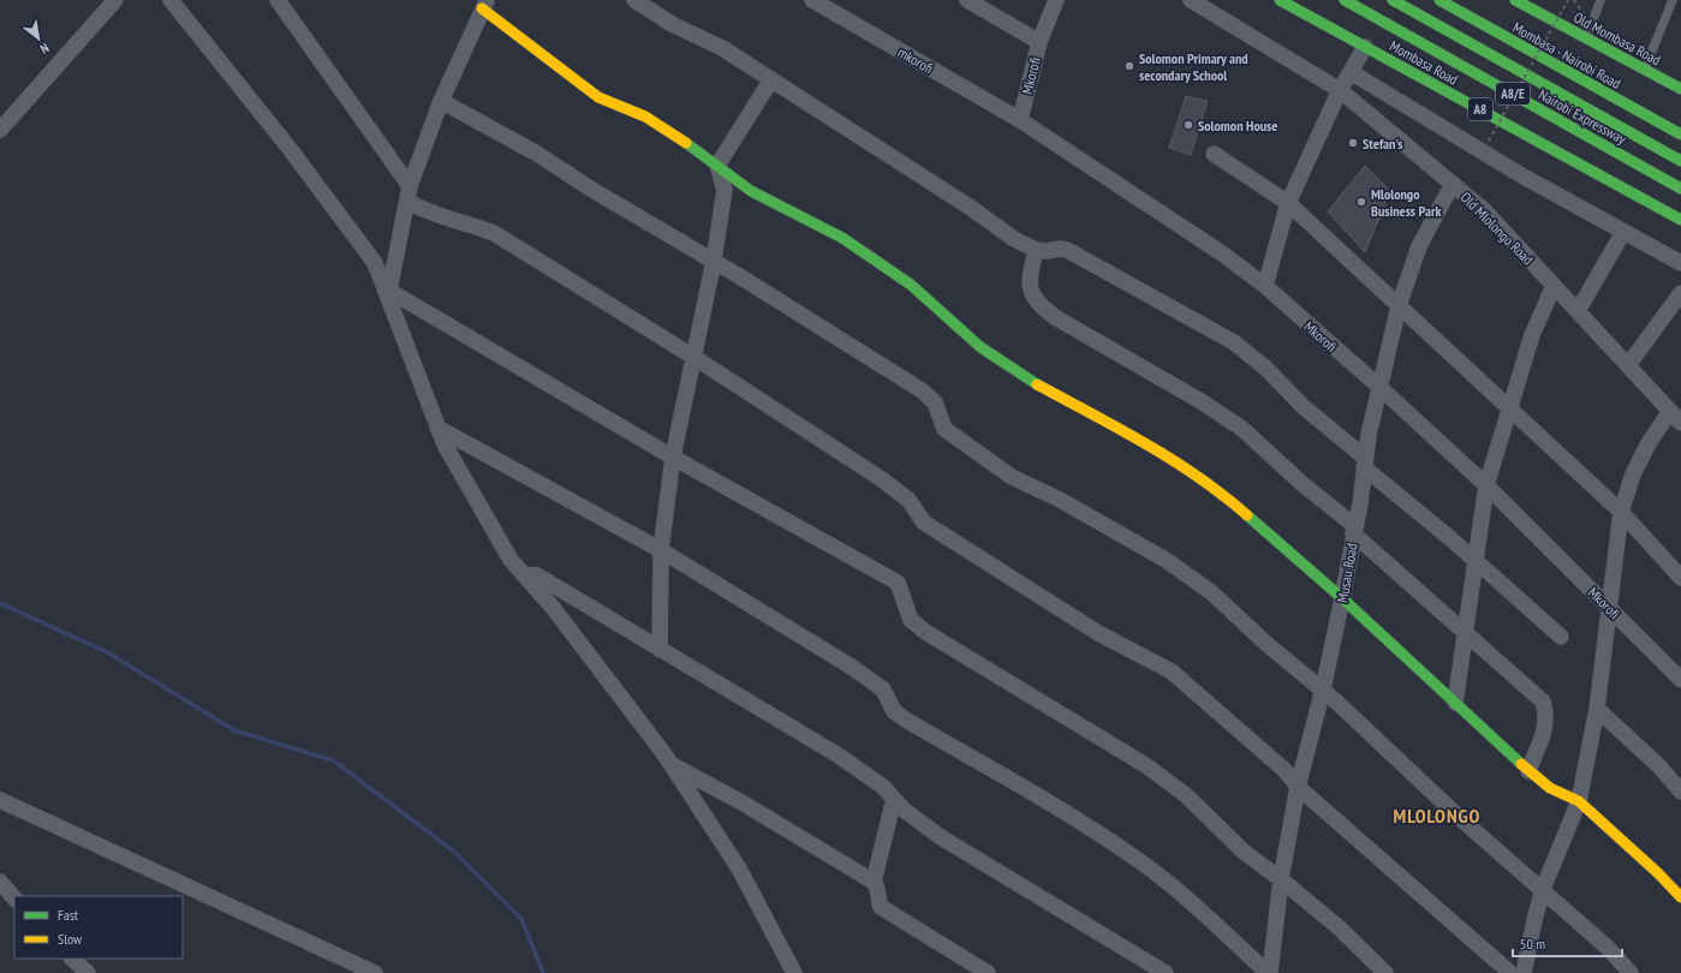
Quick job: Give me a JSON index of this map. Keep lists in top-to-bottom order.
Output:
{
  "streets": {
    "main road": [
      "Old Mombasa Road",
      "Mombasa - Nairobi Road",
      "Mombasa Road",
      "A8/E",
      "A8",
      "Nairobi Expressway"
    ],
    "street": [
      "mkorofi",
      "Mkorofi",
      "Old Mlolongo Road",
      "Musau Road"
    ]
  },
  "crossings": [
    ["mkorofi", "Mkorofi"],
    ["Mkorofi", "Musau Road"],
    ["Old Mlolongo Road", "Musau Road"]
  ],
  "districts": ["MLOLONGO"],
  "places": [
    "Solomon Primary and secondary School",
    "Solomon House",
    "Stefan's",
    "Mlolongo Business Park"
  ],
  "legend": ["Fast", "Slow"],
  "scale_bar": "50 m",
  "north": "bottom right"
}
